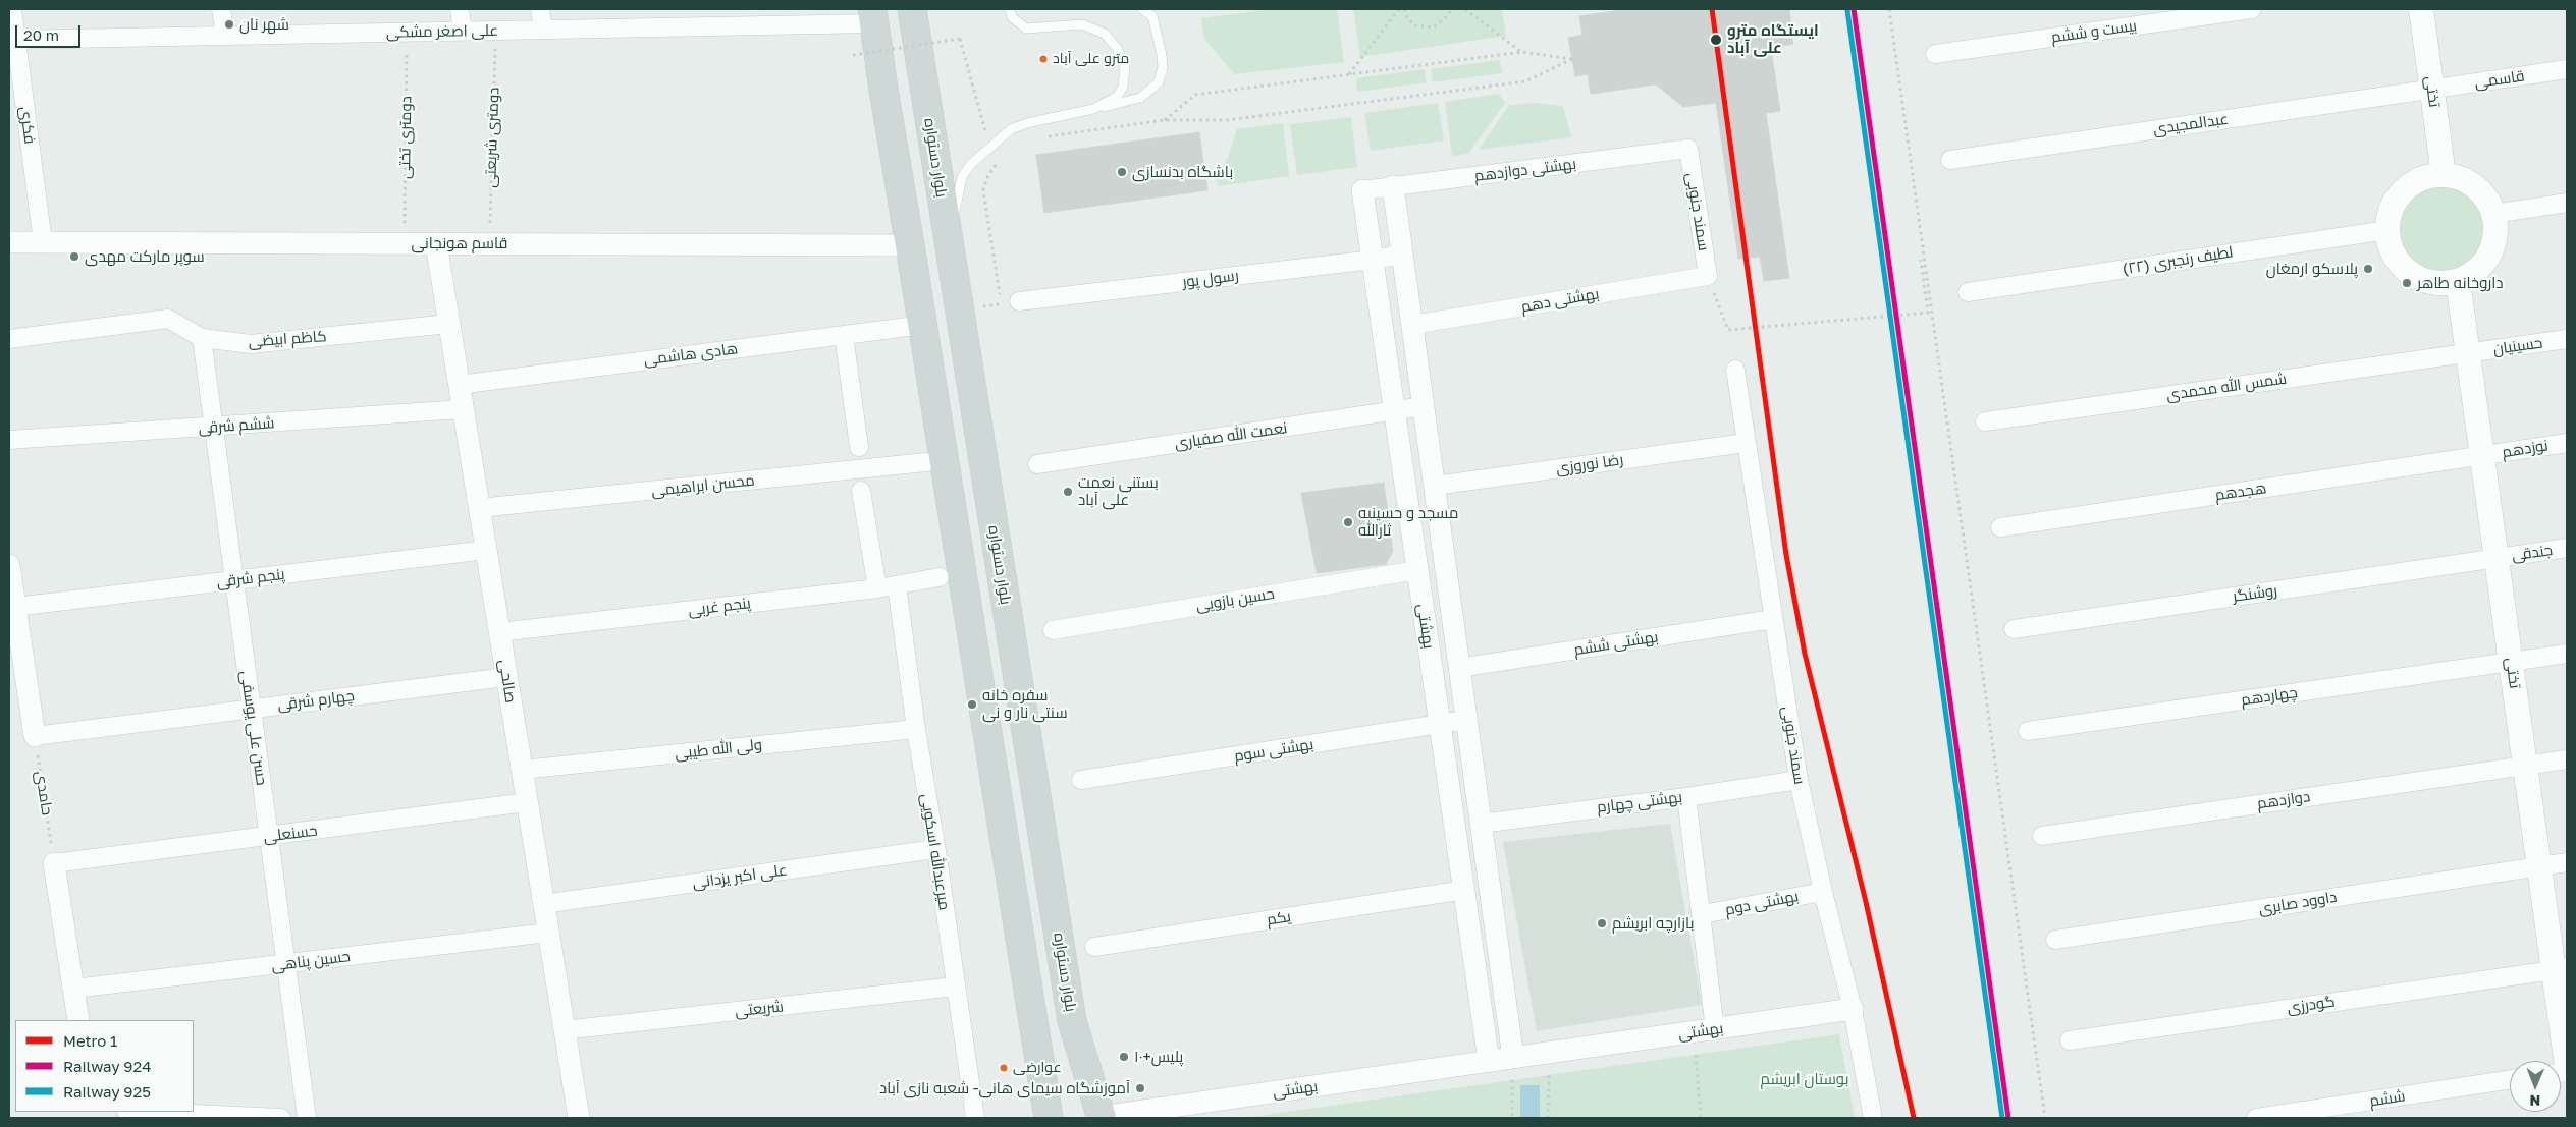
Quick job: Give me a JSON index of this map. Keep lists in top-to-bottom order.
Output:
{
  "streets": {
    "main road": ["تختی", "بلوار دستواره"],
    "street": [
      "علی اصغر مشکی",
      "بیست و ششم",
      "قاسمی",
      "عبدالمجیدی",
      "فکری",
      "بهشتی دوازدهم",
      "سمند جنوبی",
      "قاسم هونجانی",
      "لطیف رنجبری (۲۲)",
      "رسول پور",
      "بهشتی دهم",
      "کاظم ابیضی",
      "حسینیان",
      "هادی هاشمی",
      "شمس الله محمدی",
      "ششم شرقی",
      "نعمت الله صفیاری",
      "نوزدهم",
      "رضا نوروزی",
      "محسن ابراهیمی",
      "هجدهم",
      "جندقی",
      "پنجم شرقی",
      "روشنگر",
      "حسین بازویی",
      "پنجم غربی",
      "بهشتی",
      "بهشتی ششم",
      "صالحی",
      "چهاردهم",
      "چهارم شرقی",
      "حسن علی یوسفی",
      "ولی الله طیبی",
      "بهشتی سوم",
      "دوازدهم",
      "بهشتی چهارم",
      "حسنعلی",
      "میرعبدالله اسکویی",
      "علی اکبر یزدانی",
      "بهشتی دوم",
      "داوود صابری",
      "یکم",
      "حسین پناهی",
      "گودرزی",
      "شریعتی",
      "ششم"
    ],
    "path": ["دومتری تختی", "دومتری شریعتی", "حامدی"]
  },
  "crossings": [
    ["علی اصغر مشکی", "فکری"],
    ["علی اصغر مشکی", "دومتری تختی"],
    ["علی اصغر مشکی", "دومتری شریعتی"],
    ["قاسمی", "تختی"],
    ["قاسمی", "عبدالمجیدی"],
    ["تختی", "عبدالمجیدی"],
    ["تختی", "لطیف رنجبری (۲۲)"],
    ["تختی", "حسینیان"],
    ["تختی", "شمس الله محمدی"],
    ["تختی", "نوزدهم"],
    ["تختی", "هجدهم"],
    ["تختی", "جندقی"],
    ["تختی", "روشنگر"],
    ["تختی", "چهاردهم"],
    ["تختی", "دوازدهم"],
    ["تختی", "داوود صابری"],
    ["تختی", "گودرزی"],
    ["فکری", "قاسم هونجانی"],
    ["دومتری تختی", "قاسم هونجانی"],
    ["دومتری شریعتی", "قاسم هونجانی"],
    ["بلوار دستواره", "بهشتی"],
    ["بهشتی دوازدهم", "سمند جنوبی"],
    ["بهشتی دوازدهم", "بهشتی"],
    ["سمند جنوبی", "بهشتی دهم"],
    ["سمند جنوبی", "رضا نوروزی"],
    ["سمند جنوبی", "بهشتی"],
    ["سمند جنوبی", "بهشتی ششم"],
    ["سمند جنوبی", "بهشتی چهارم"],
    ["سمند جنوبی", "بهشتی دوم"],
    ["قاسم هونجانی", "صالحی"],
    ["رسول پور", "بهشتی"],
    ["کاظم ابیضی", "صالحی"],
    ["کاظم ابیضی", "حسن علی یوسفی"],
    ["حسینیان", "شمس الله محمدی"],
    ["هادی هاشمی", "صالحی"],
    ["ششم شرقی", "صالحی"],
    ["ششم شرقی", "حسن علی یوسفی"],
    ["نعمت الله صفیاری", "بهشتی"],
    ["نوزدهم", "هجدهم"],
    ["محسن ابراهیمی", "صالحی"],
    ["جندقی", "روشنگر"],
    ["پنجم شرقی", "صالحی"],
    ["پنجم شرقی", "حسن علی یوسفی"],
    ["حسین بازویی", "بهشتی"],
    ["پنجم غربی", "صالحی"],
    ["پنجم غربی", "میرعبدالله اسکویی"],
    ["بهشتی", "بهشتی سوم"],
    ["بهشتی", "یکم"],
    ["صالحی", "چهارم شرقی"],
    ["صالحی", "ولی الله طیبی"],
    ["صالحی", "حسنعلی"],
    ["صالحی", "علی اکبر یزدانی"],
    ["صالحی", "حسین پناهی"],
    ["صالحی", "شریعتی"],
    ["چهارم شرقی", "حسن علی یوسفی"],
    ["چهارم شرقی", "حامدی"],
    ["حسن علی یوسفی", "حسنعلی"],
    ["حسن علی یوسفی", "حسین پناهی"],
    ["ولی الله طیبی", "میرعبدالله اسکویی"],
    ["حامدی", "حسنعلی"],
    ["میرعبدالله اسکویی", "علی اکبر یزدانی"],
    ["میرعبدالله اسکویی", "شریعتی"]
  ],
  "parks": ["بوستان ابریشم"],
  "places": [
    "شهر نان",
    "ایستگاه مترو علی آباد",
    "مترو علی آباد",
    "باشگاه بدنسازی",
    "سوپر مارکت مهدی",
    "پلاسکو ارمغان",
    "داروخانه طاهر",
    "بستنی نعمت علی آباد",
    "مسجد و حسینیه ثارالله",
    "سفره خانه سنتی نار و نی",
    "بازارچه ابریشم",
    "پلیس+۱۰",
    "عوارضی",
    "آموزشگاه سیمای هانی- شعبه نازی آباد"
  ],
  "lines": ["metro line 1", "rail line 924", "rail line 925"],
  "legend": ["Metro 1", "Railway 924", "Railway 925"],
  "scale_bar": "20 m",
  "north": "bottom"
}
